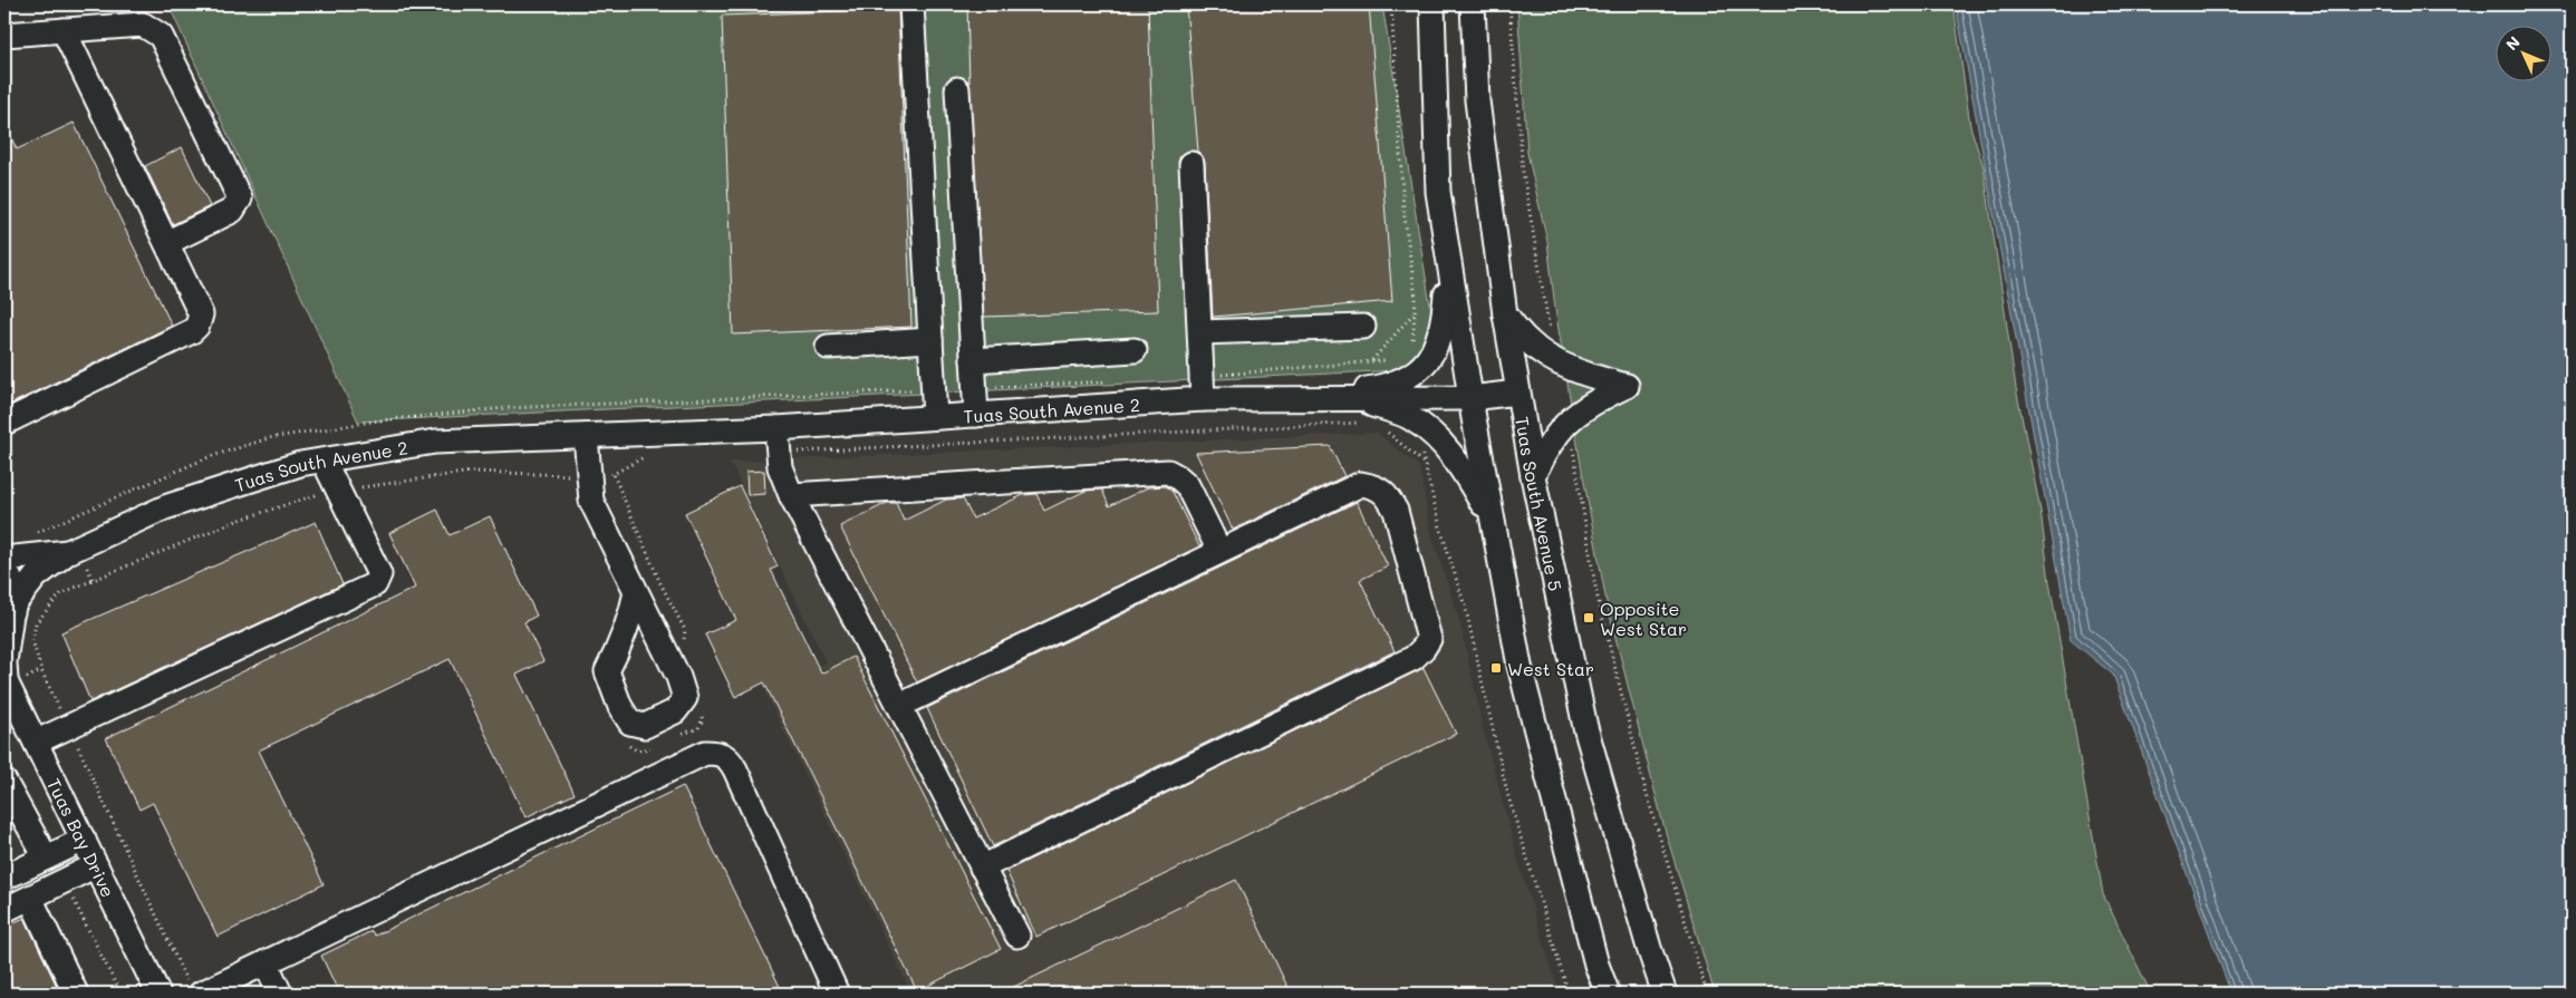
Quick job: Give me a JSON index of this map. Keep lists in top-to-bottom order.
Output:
{
  "streets": {
    "street": ["Tuas South Avenue 2", "Tuas South Avenue 5", "Tuas Bay Drive"]
  },
  "crossings": [
    ["Tuas South Avenue 2", "Tuas South Avenue 5"],
    ["Tuas South Avenue 2", "Tuas Bay Drive"]
  ],
  "places": {
    "transit": ["Opposite West Star", "West Star"]
  },
  "north": "top left"
}
